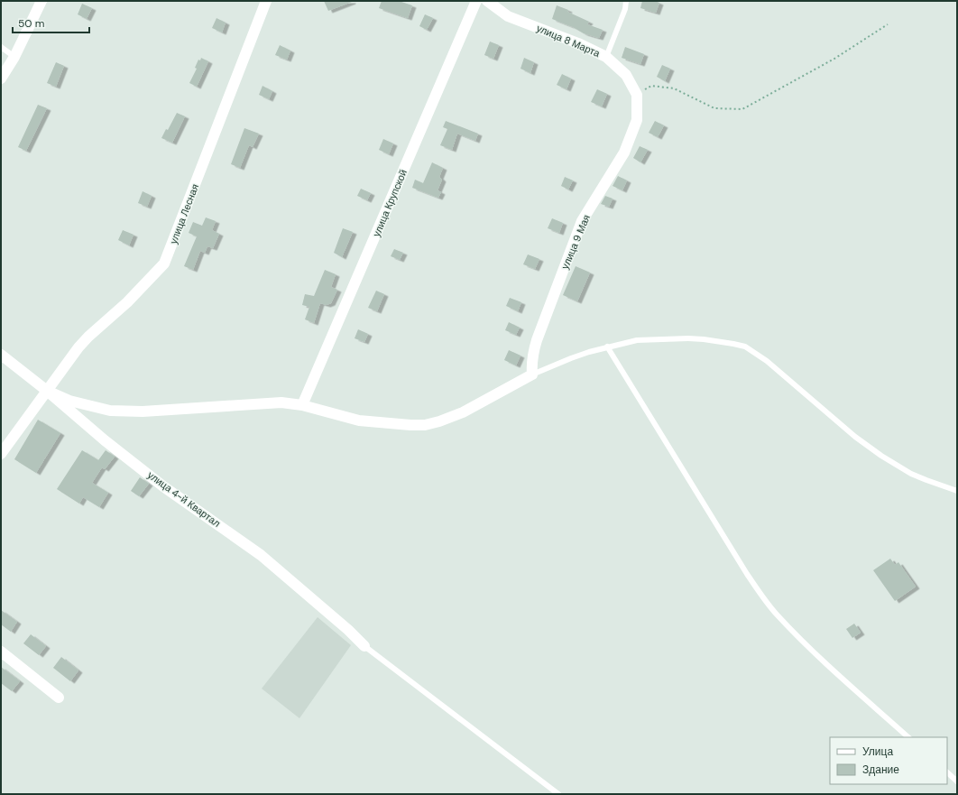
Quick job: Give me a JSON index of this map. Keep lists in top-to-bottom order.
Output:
{
  "streets": {
    "street": [
      "улица 8 Марта",
      "улица Крупской",
      "улица Лесная",
      "улица 9 Мая",
      "улица 4-й Квартал"
    ]
  },
  "crossings": [
    ["улица 8 Марта", "улица 9 Мая"],
    ["улица Лесная", "улица 4-й Квартал"]
  ],
  "legend": ["Улица", "Здание"],
  "scale_bar": "50 m"
}
